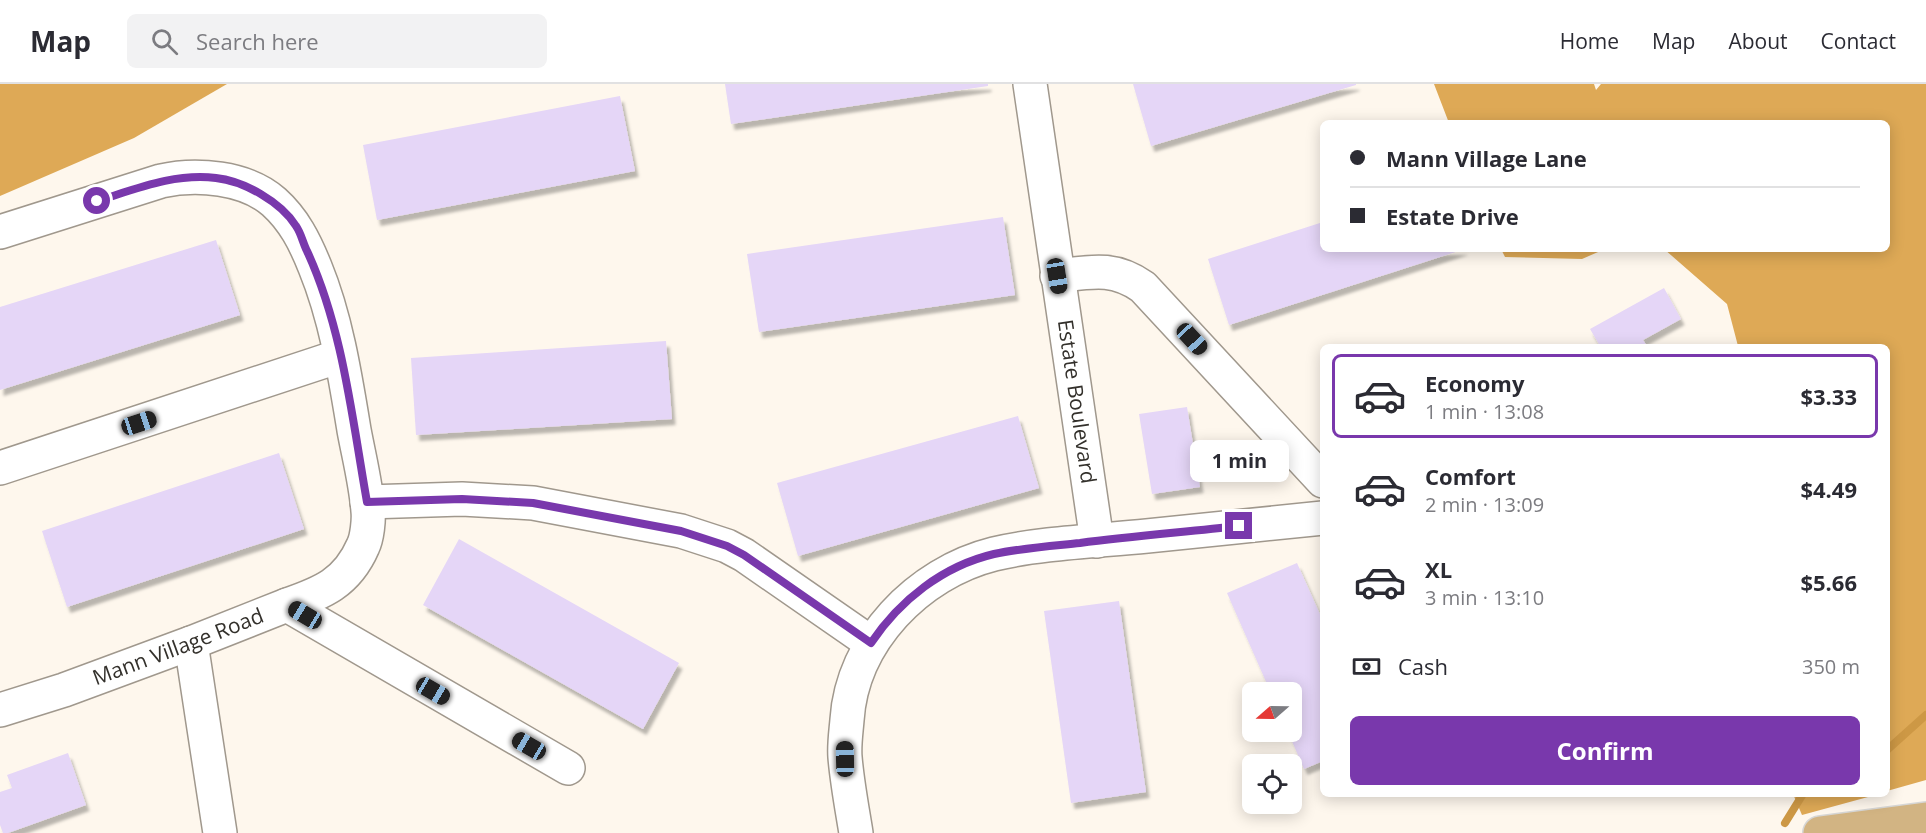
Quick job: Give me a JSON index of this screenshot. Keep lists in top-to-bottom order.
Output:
{
  "streets": {
    "street": ["Estate Boulevard", "Mann Village Road"]
  },
  "north": "left",
  "page": {
    "header": "Map",
    "search": "Search here",
    "nav": [
      "Home",
      "Map",
      "About",
      "Contact"
    ],
    "banner": ["Mann Village Lane", "Estate Drive"],
    "list": [
      {
        "name": "Economy",
        "note": "1 min · 13:08",
        "value": "$3.33"
      },
      {
        "name": "Comfort",
        "note": "2 min · 13:09",
        "value": "$4.49"
      },
      {
        "name": "XL",
        "note": "3 min · 13:10",
        "value": "$5.66"
      }
    ],
    "bubble": "1 min",
    "pay": ["Cash", "350 m"],
    "buttons": "Confirm"
  }
}
